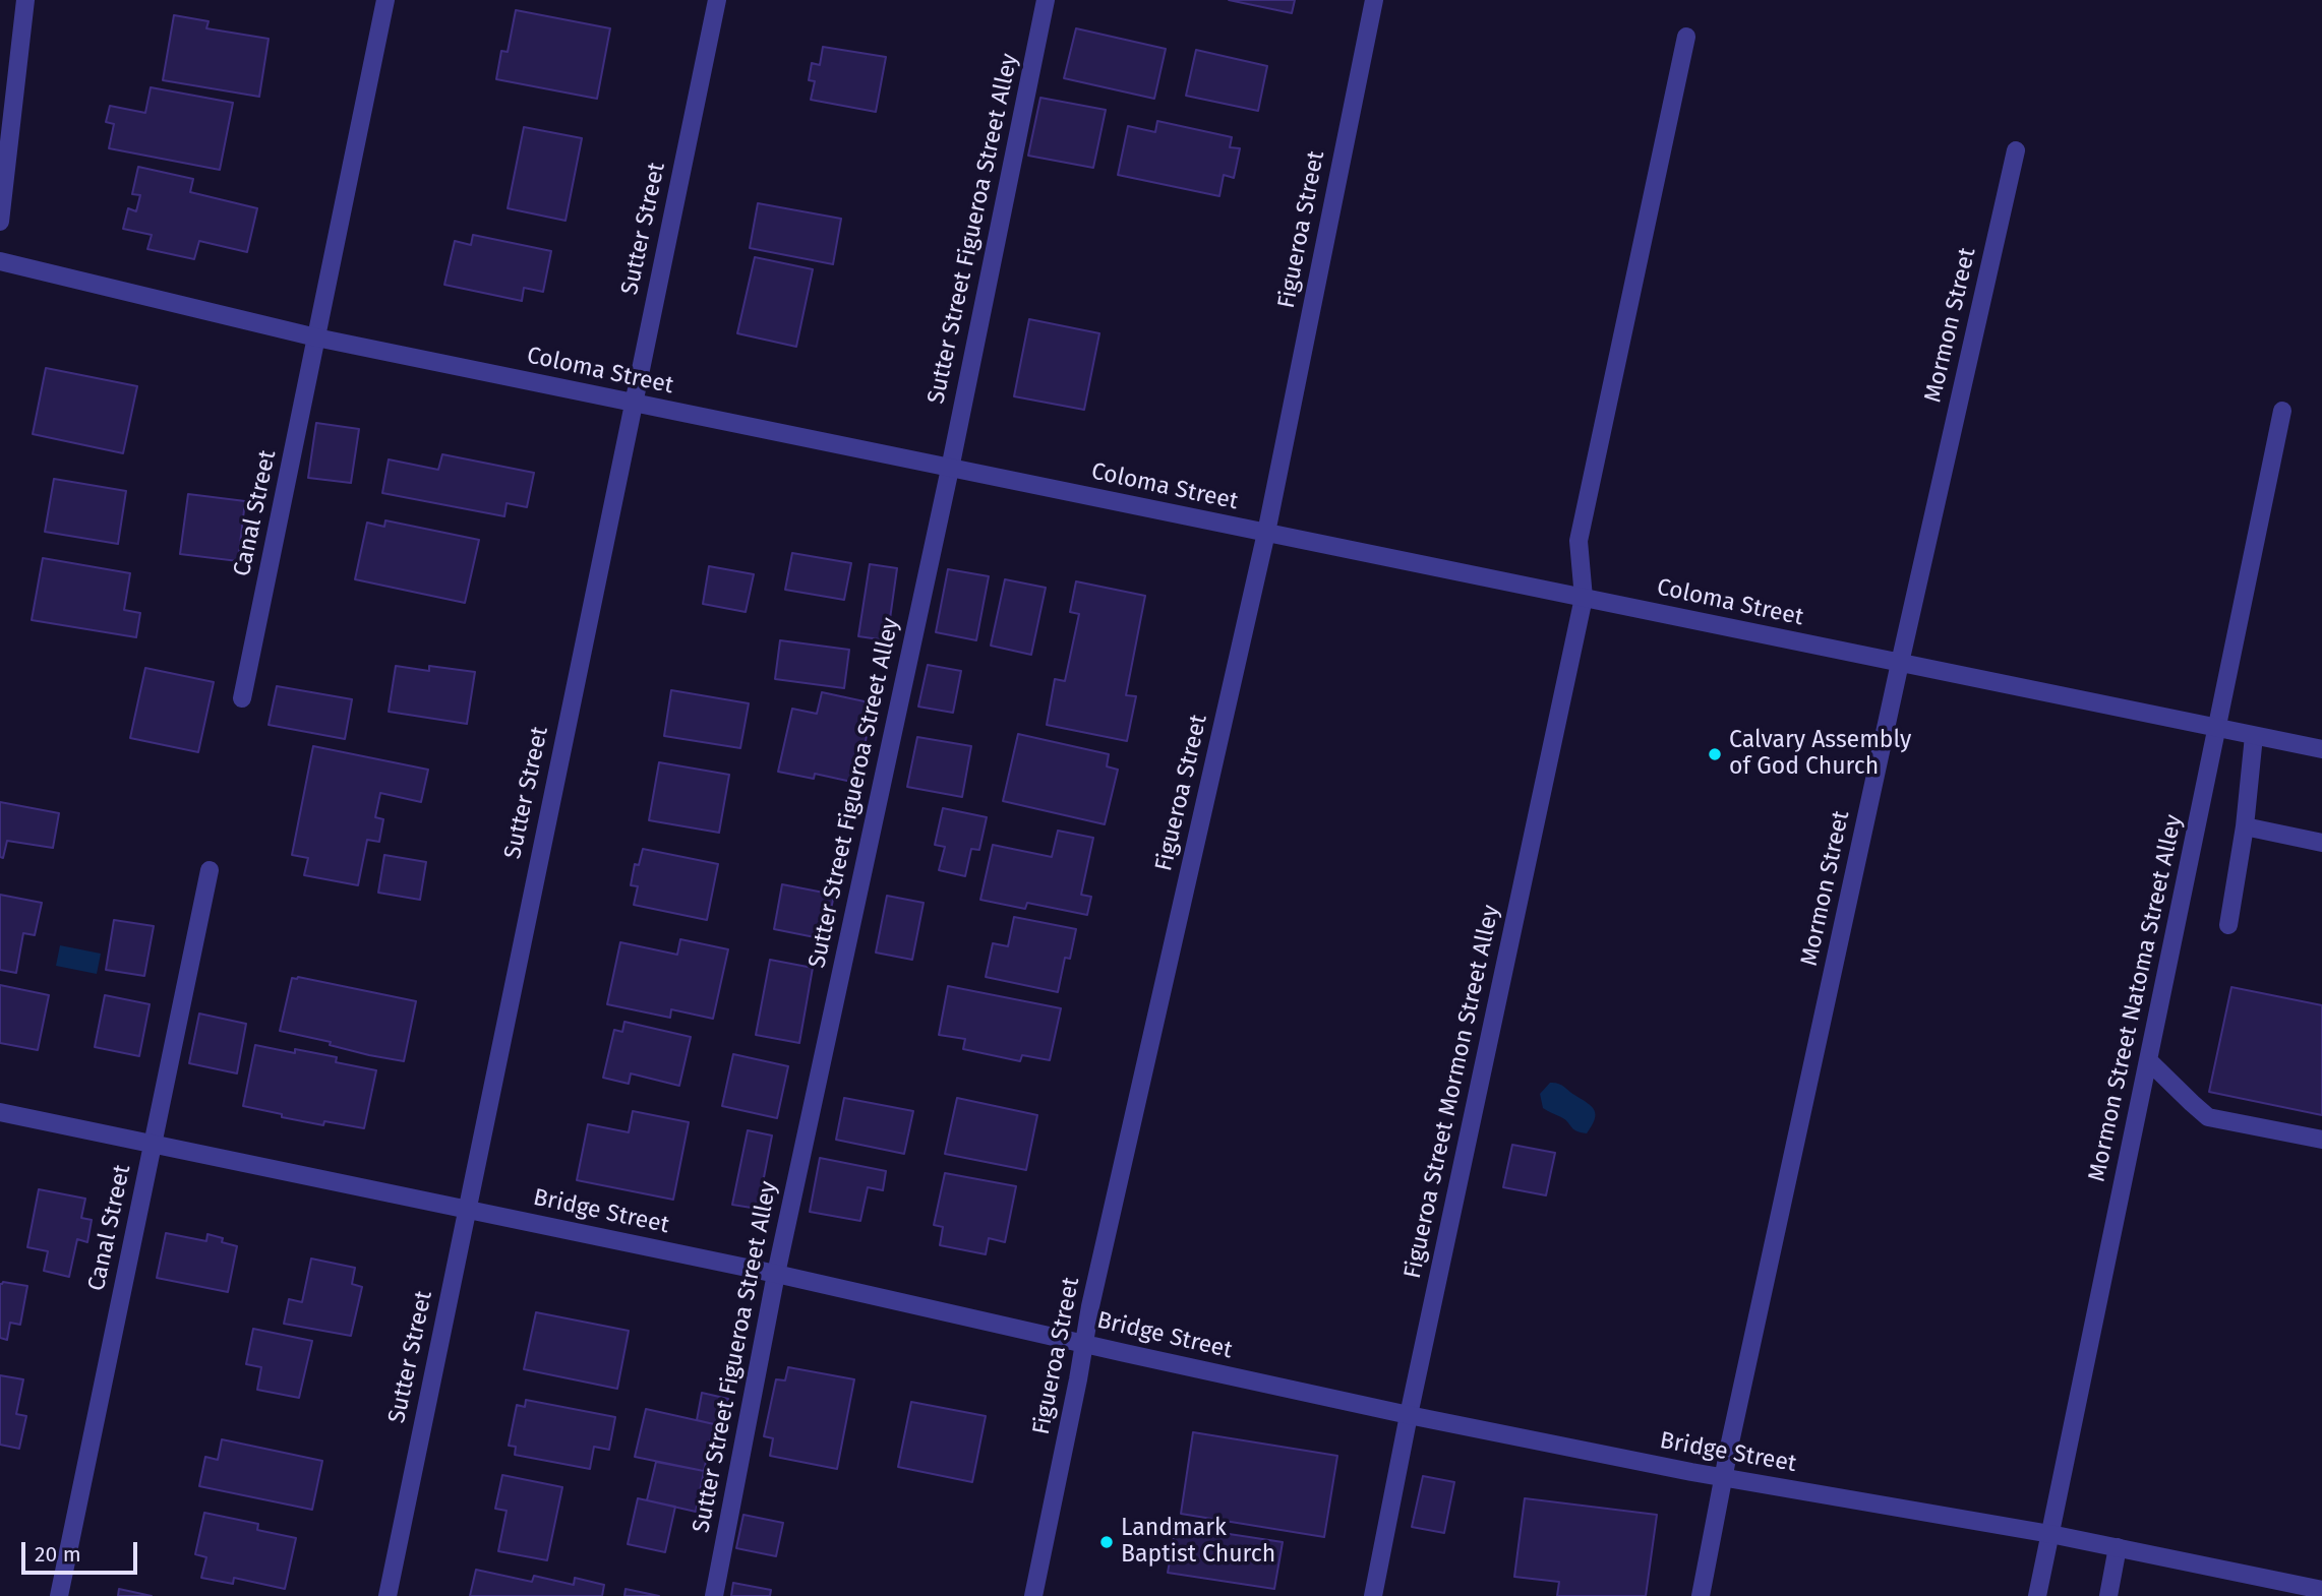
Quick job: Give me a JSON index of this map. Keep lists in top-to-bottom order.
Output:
{
  "streets": {
    "street": [
      "Sutter Street",
      "Sutter Street Figueroa Street Alley",
      "Figueroa Street",
      "Mormon Street",
      "Coloma Street",
      "Canal Street",
      "Mormon Street Natoma Street Alley",
      "Figueroa Street Mormon Street Alley",
      "Bridge Street"
    ]
  },
  "crossings": [
    ["Sutter Street", "Coloma Street"],
    ["Sutter Street", "Bridge Street"],
    ["Sutter Street Figueroa Street Alley", "Coloma Street"],
    ["Sutter Street Figueroa Street Alley", "Bridge Street"],
    ["Figueroa Street", "Coloma Street"],
    ["Figueroa Street", "Bridge Street"],
    ["Mormon Street", "Coloma Street"],
    ["Mormon Street", "Bridge Street"],
    ["Coloma Street", "Canal Street"],
    ["Coloma Street", "Mormon Street Natoma Street Alley"],
    ["Coloma Street", "Figueroa Street Mormon Street Alley"],
    ["Canal Street", "Bridge Street"],
    ["Mormon Street Natoma Street Alley", "Bridge Street"],
    ["Figueroa Street Mormon Street Alley", "Bridge Street"]
  ],
  "places": ["Calvary Assembly of God Church", "Landmark Baptist Church"],
  "scale_bar": "20 m"
}
